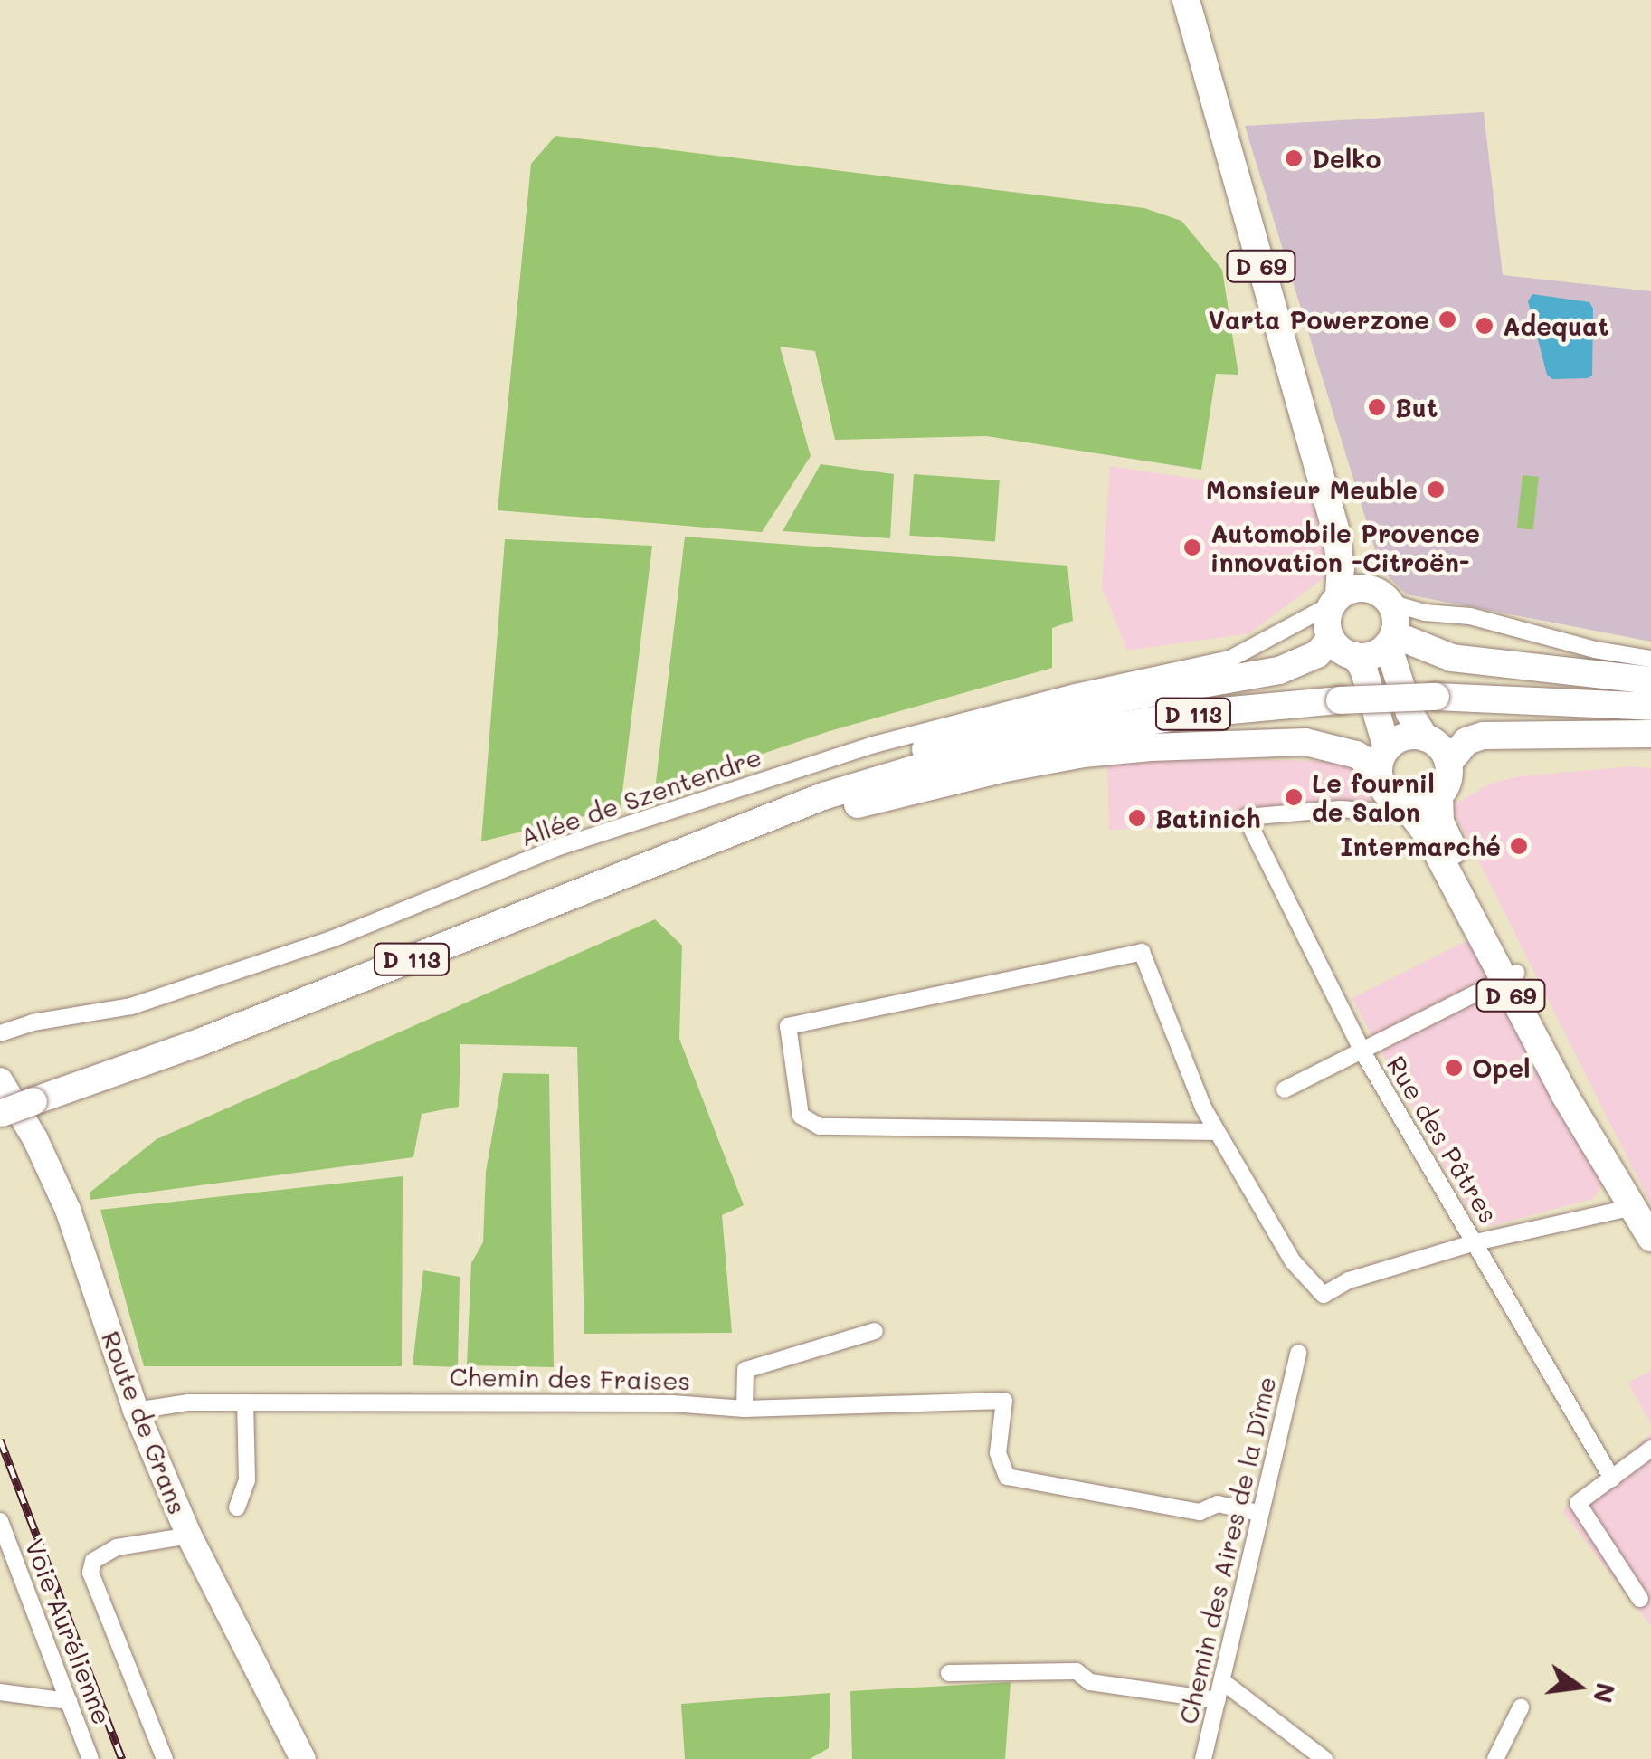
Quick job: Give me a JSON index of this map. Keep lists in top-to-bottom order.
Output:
{
  "streets": {
    "main road": ["D 69", "D 113"],
    "street": [
      "Allée de Szentendre",
      "Rue des Pâtres",
      "Chemin des Fraises",
      "Route de Grans",
      "Chemin des Aires de la Dîme",
      "Voie Aurélienne"
    ]
  },
  "crossings": [
    ["D 69", "Allée de Szentendre"],
    ["D 69", "Rue des Pâtres"],
    ["Chemin des Fraises", "Route de Grans"],
    ["Chemin des Fraises", "Chemin des Aires de la Dîme"]
  ],
  "places": [
    "Delko",
    "Varta Powerzone",
    "Adequat",
    "But",
    "Monsieur Meuble",
    "Automobile Provence innovation -Citroën-",
    "Le fournil de Salon",
    "Batinich",
    "Intermarché",
    "Opel"
  ],
  "north": "right"
}
